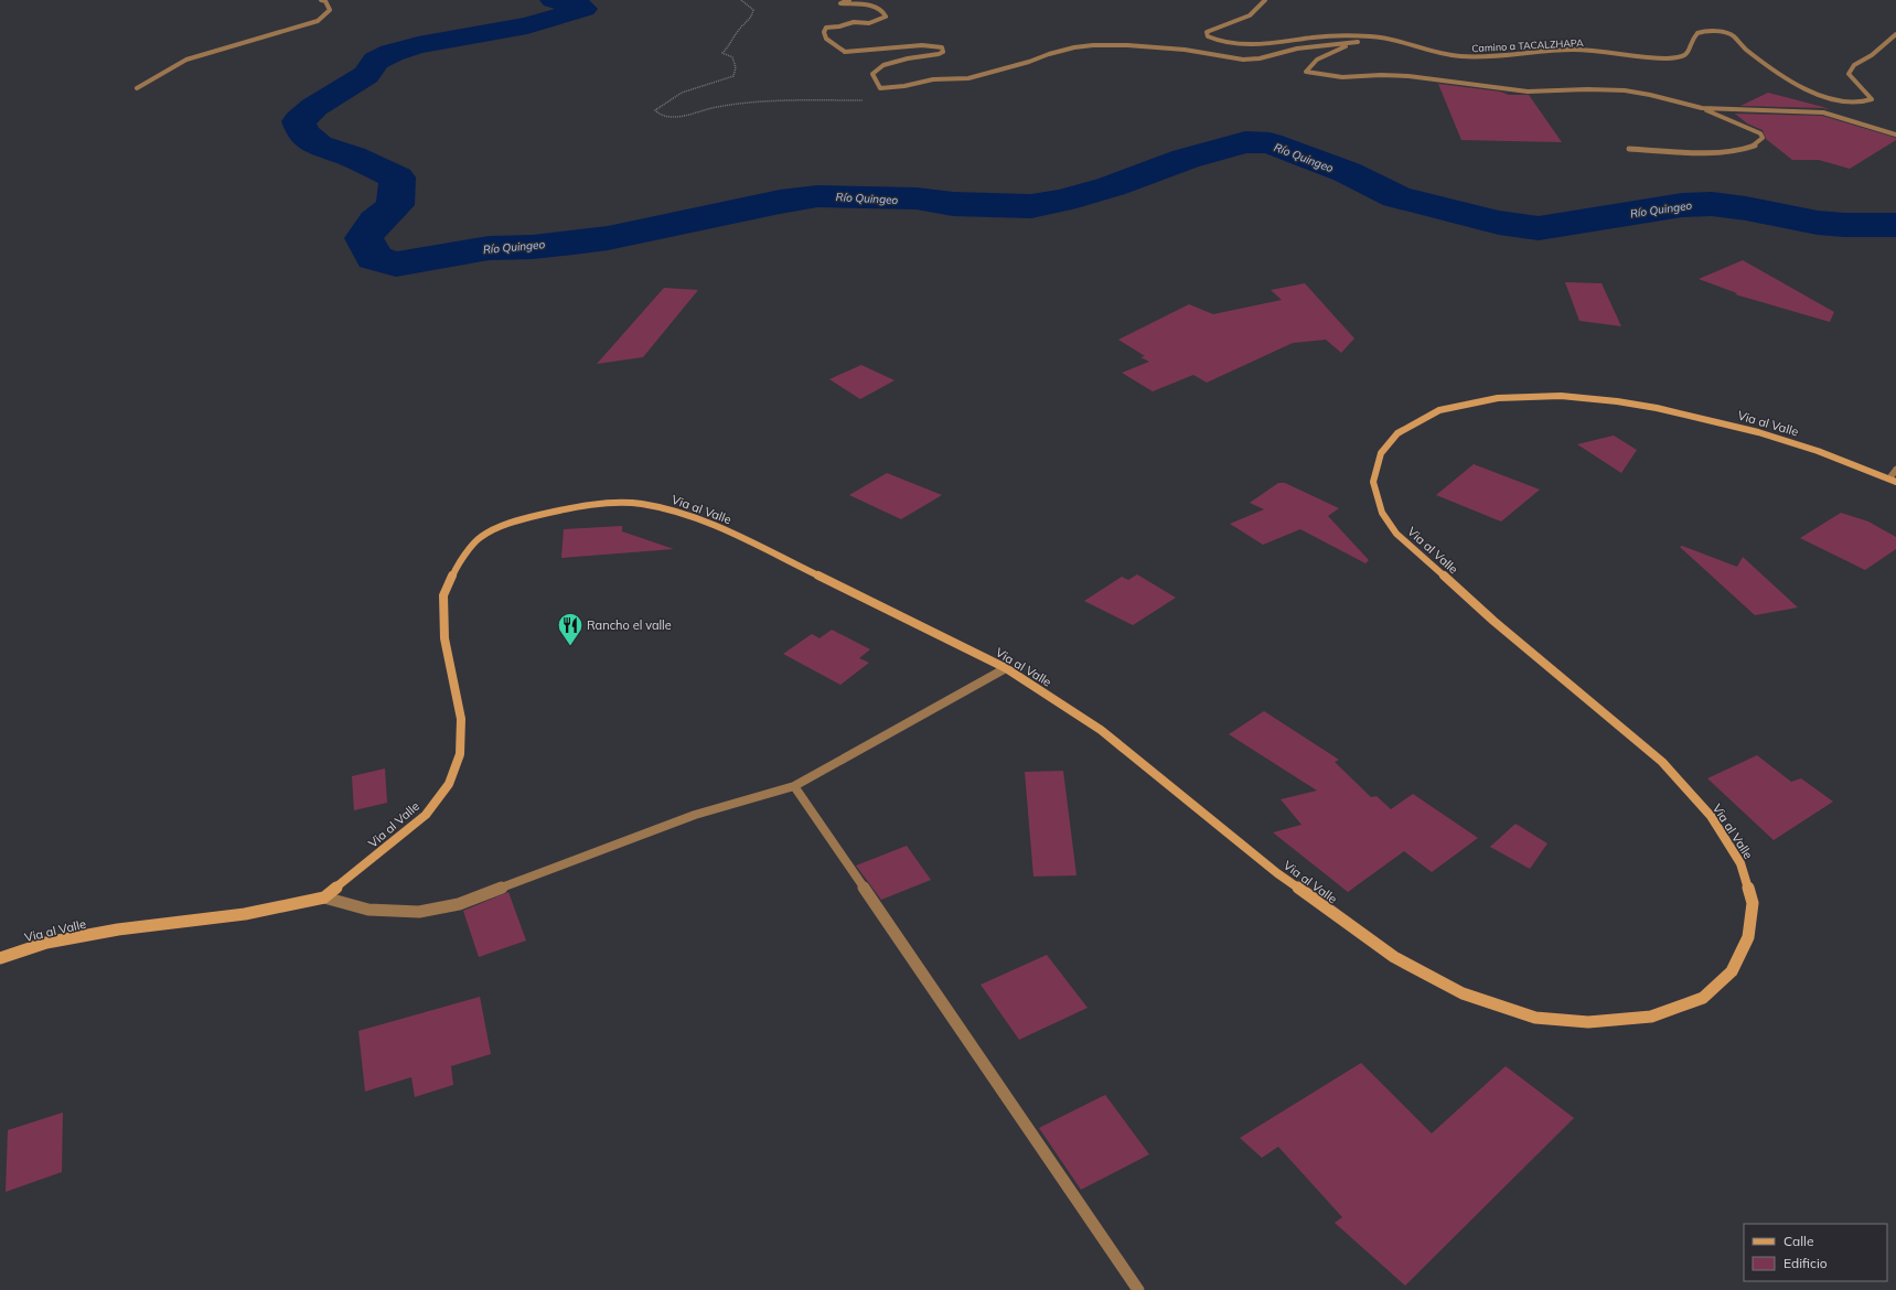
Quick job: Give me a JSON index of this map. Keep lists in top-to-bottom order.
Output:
{
  "streets": {
    "main road": ["Via al Valle"],
    "street": ["Camino a TACALZHAPA"]
  },
  "water": ["Río Quingeo"],
  "places": {
    "restaurant": ["Rancho el valle"]
  },
  "legend": ["Calle", "Edificio"]
}
